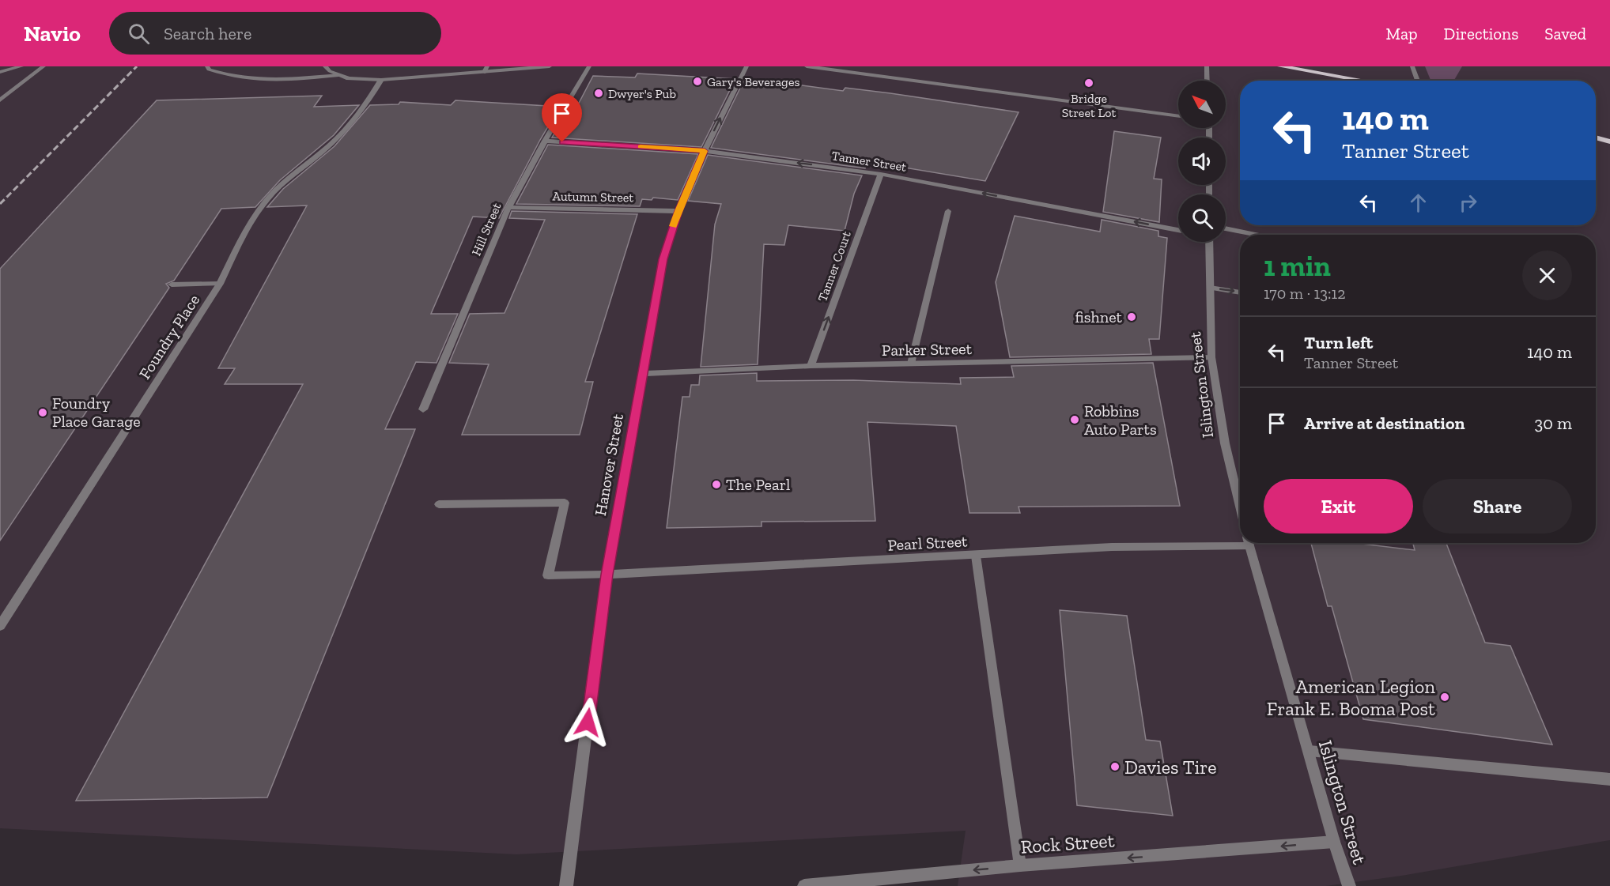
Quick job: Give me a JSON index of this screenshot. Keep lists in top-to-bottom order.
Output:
{
  "streets": {
    "street": [
      "Tanner Street",
      "Autumn Street",
      "Hill Street",
      "Tanner Court",
      "Foundry Place",
      "Parker Street",
      "Islington Street",
      "Hanover Street",
      "Pearl Street",
      "Rock Street"
    ]
  },
  "crossings": [
    ["Tanner Street", "Hill Street"],
    ["Tanner Street", "Tanner Court"],
    ["Tanner Street", "Hanover Street"],
    ["Autumn Street", "Hill Street"],
    ["Autumn Street", "Hanover Street"],
    ["Tanner Court", "Parker Street"],
    ["Parker Street", "Islington Street"],
    ["Parker Street", "Hanover Street"],
    ["Islington Street", "Rock Street"],
    ["Hanover Street", "Pearl Street"]
  ],
  "one_way": ["Tanner Street", "Rock Street"],
  "places": [
    "Gary's Beverages",
    "Bridge Street Lot",
    "Dwyer's Pub",
    "fishnet",
    "Foundry Place Garage",
    "Robbins Auto Parts",
    "The Pearl",
    "American Legion Frank E. Booma Post",
    "Davies Tire"
  ],
  "north": "top left",
  "page": {
    "header": "Navio",
    "search": "Search here",
    "nav": ["Map", "Directions", "Saved"],
    "turn": ["140 m", "Tanner Street"],
    "heading": ["1 min", "170 m · 13:12"],
    "list": [
      {
        "name": "Turn left",
        "note": "Tanner Street",
        "value": "140 m"
      },
      {
        "name": "Arrive at destination",
        "value": "30 m"
      }
    ],
    "buttons": ["Exit", "Share"]
  }
}
